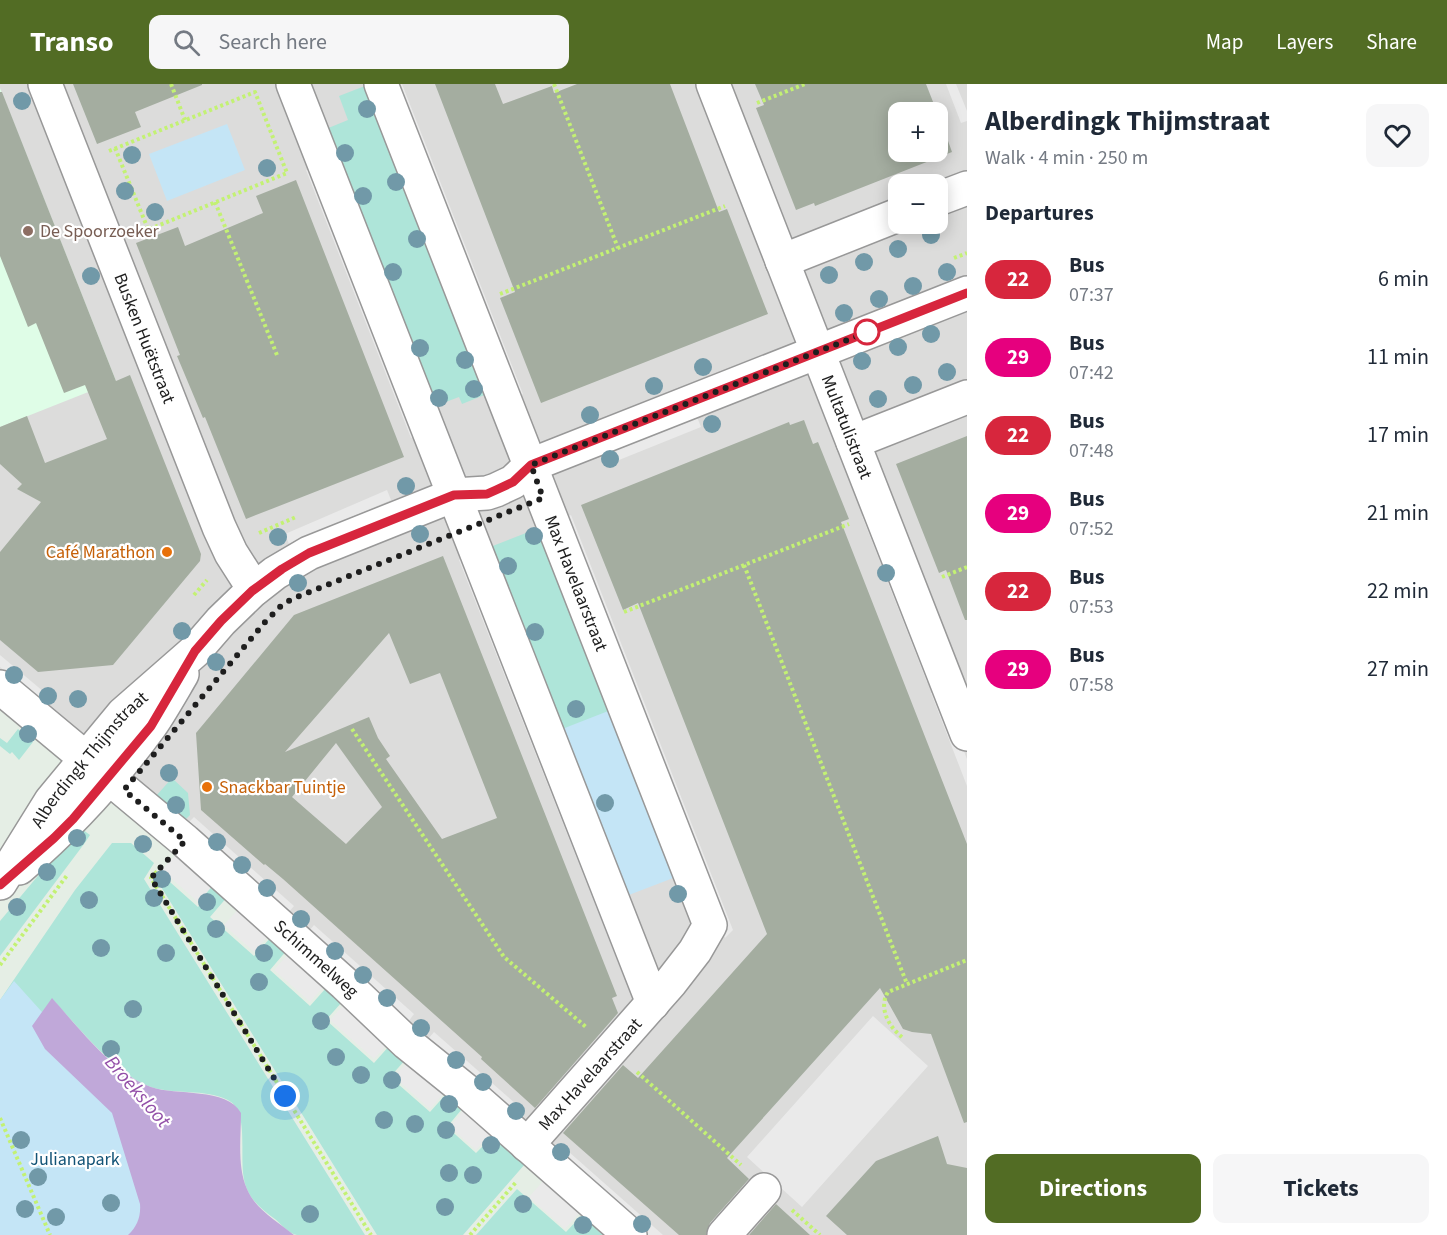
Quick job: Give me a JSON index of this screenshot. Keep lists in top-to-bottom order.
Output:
{
  "streets": {
    "street": [
      "Busken Huëtstraat",
      "Multatulistraat",
      "Max Havelaarstraat",
      "Alberdingk Thijmstraat",
      "Schimmelweg"
    ]
  },
  "crossings": [
    ["Busken Huëtstraat", "Alberdingk Thijmstraat"],
    ["Multatulistraat", "Alberdingk Thijmstraat"],
    ["Max Havelaarstraat", "Alberdingk Thijmstraat"],
    ["Max Havelaarstraat", "Schimmelweg"],
    ["Alberdingk Thijmstraat", "Schimmelweg"]
  ],
  "water": ["Broeksloot"],
  "parks": ["Julianapark"],
  "places": ["De Spoorzoeker", "Café Marathon", "Snackbar Tuintje"],
  "lines": ["bus line 22"],
  "page": {
    "header": "Transo",
    "search": "Search here",
    "nav": ["Map", "Layers", "Share"],
    "heading": [
      ["Alberdingk Thijmstraat", "Walk · 4 min · 250 m"],
      "Departures"
    ],
    "map_buttons": ["+", "−"],
    "list": [
      {
        "mark": "22",
        "name": "Bus",
        "note": "07:37",
        "value": "6 min"
      },
      {
        "mark": "29",
        "name": "Bus",
        "note": "07:42",
        "value": "11 min"
      },
      {
        "mark": "22",
        "name": "Bus",
        "note": "07:48",
        "value": "17 min"
      },
      {
        "mark": "29",
        "name": "Bus",
        "note": "07:52",
        "value": "21 min"
      },
      {
        "mark": "22",
        "name": "Bus",
        "note": "07:53",
        "value": "22 min"
      },
      {
        "mark": "29",
        "name": "Bus",
        "note": "07:58",
        "value": "27 min"
      }
    ],
    "buttons": ["Directions", "Tickets"]
  }
}
